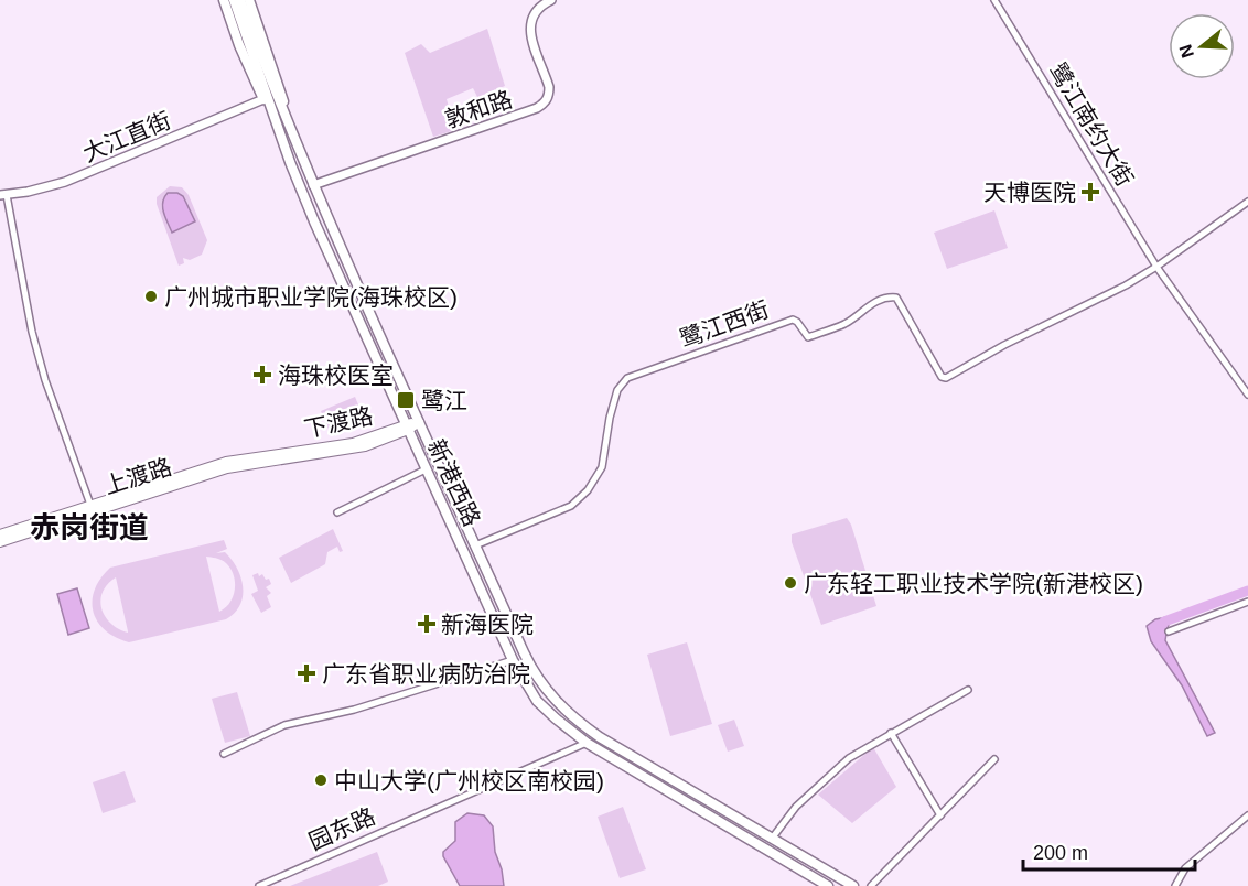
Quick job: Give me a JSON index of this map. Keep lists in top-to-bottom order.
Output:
{
  "streets": {
    "main road": ["下渡路", "上渡路", "新港西路"],
    "street": [
      "敦和路",
      "鹭江南约大街",
      "大江直街",
      "鹭江西街",
      "园东路"
    ]
  },
  "crossings": [
    ["敦和路", "新港西路"],
    ["鹭江南约大街", "鹭江西街"],
    ["鹭江西街", "新港西路"],
    ["下渡路", "上渡路"],
    ["下渡路", "新港西路"],
    ["新港西路", "园东路"]
  ],
  "districts": ["赤岗街道"],
  "places": {
    "health": [
      "天博医院",
      "海珠校医室",
      "新海医院",
      "广东省职业病防治院"
    ],
    "other": ["广州城市职业学院(海珠校区)", "广东轻工职业技术学院(新港校区)", "中山大学(广州校区南校园)"],
    "transit": ["鹭江"]
  },
  "scale_bar": "200 m",
  "north": "left"
}
